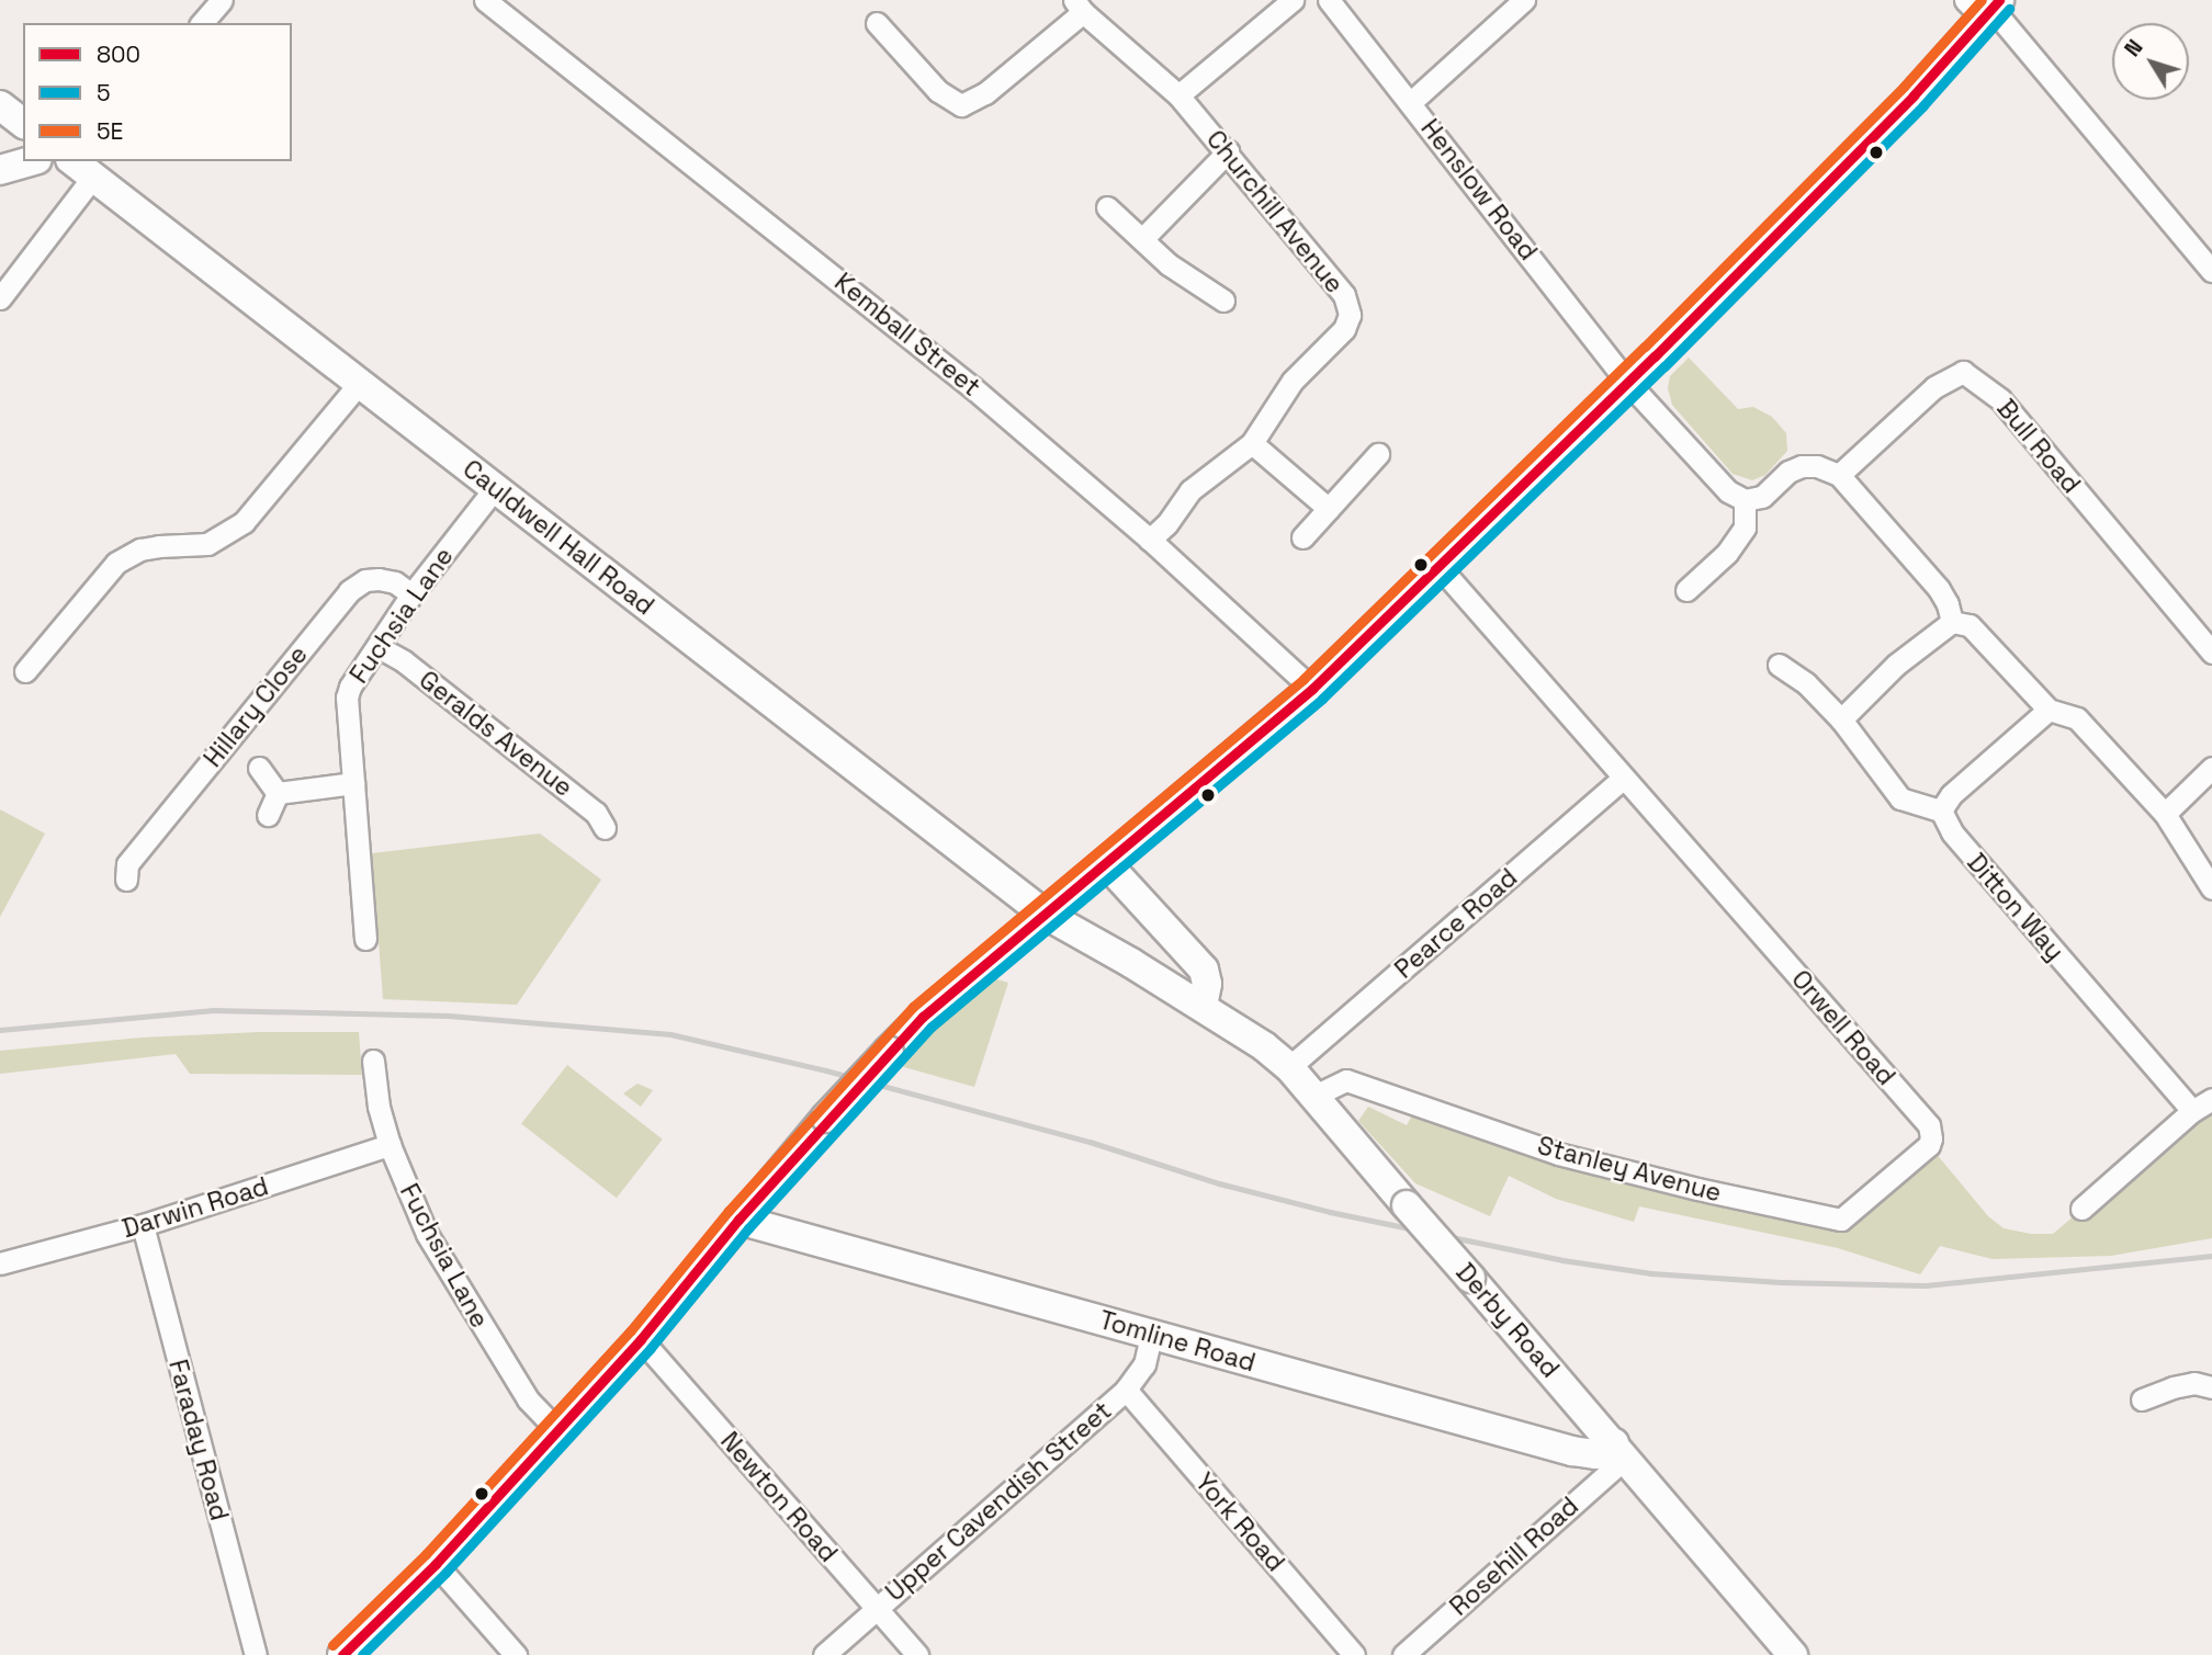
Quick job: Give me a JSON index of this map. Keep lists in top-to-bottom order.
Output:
{
  "streets": {
    "street": [
      "Henslow Road",
      "Churchill Avenue",
      "Kemball Street",
      "Bull Road",
      "Cauldwell Hall Road",
      "Fuchsia Lane",
      "Hillary Close",
      "Geralds Avenue",
      "Ditton Way",
      "Pearce Road",
      "Orwell Road",
      "Stanley Avenue",
      "Darwin Road",
      "Derby Road",
      "Tomline Road",
      "Faraday Road",
      "Newton Road",
      "Upper Cavendish Street",
      "York Road",
      "Rosehill Road"
    ]
  },
  "crossings": [
    ["Churchill Avenue", "Kemball Street"],
    ["Cauldwell Hall Road", "Fuchsia Lane"],
    ["Cauldwell Hall Road", "Derby Road"],
    ["Fuchsia Lane", "Hillary Close"],
    ["Fuchsia Lane", "Geralds Avenue"],
    ["Fuchsia Lane", "Darwin Road"],
    ["Pearce Road", "Orwell Road"],
    ["Pearce Road", "Derby Road"],
    ["Orwell Road", "Stanley Avenue"],
    ["Stanley Avenue", "Derby Road"],
    ["Darwin Road", "Faraday Road"],
    ["Derby Road", "Tomline Road"],
    ["Derby Road", "Rosehill Road"],
    ["Tomline Road", "Upper Cavendish Street"],
    ["Tomline Road", "Rosehill Road"],
    ["Newton Road", "Upper Cavendish Street"],
    ["Upper Cavendish Street", "York Road"]
  ],
  "lines": ["transit line 800", "transit line 5E", "transit line 5"],
  "legend": ["800", "5", "5E"],
  "north": "top left"
}
